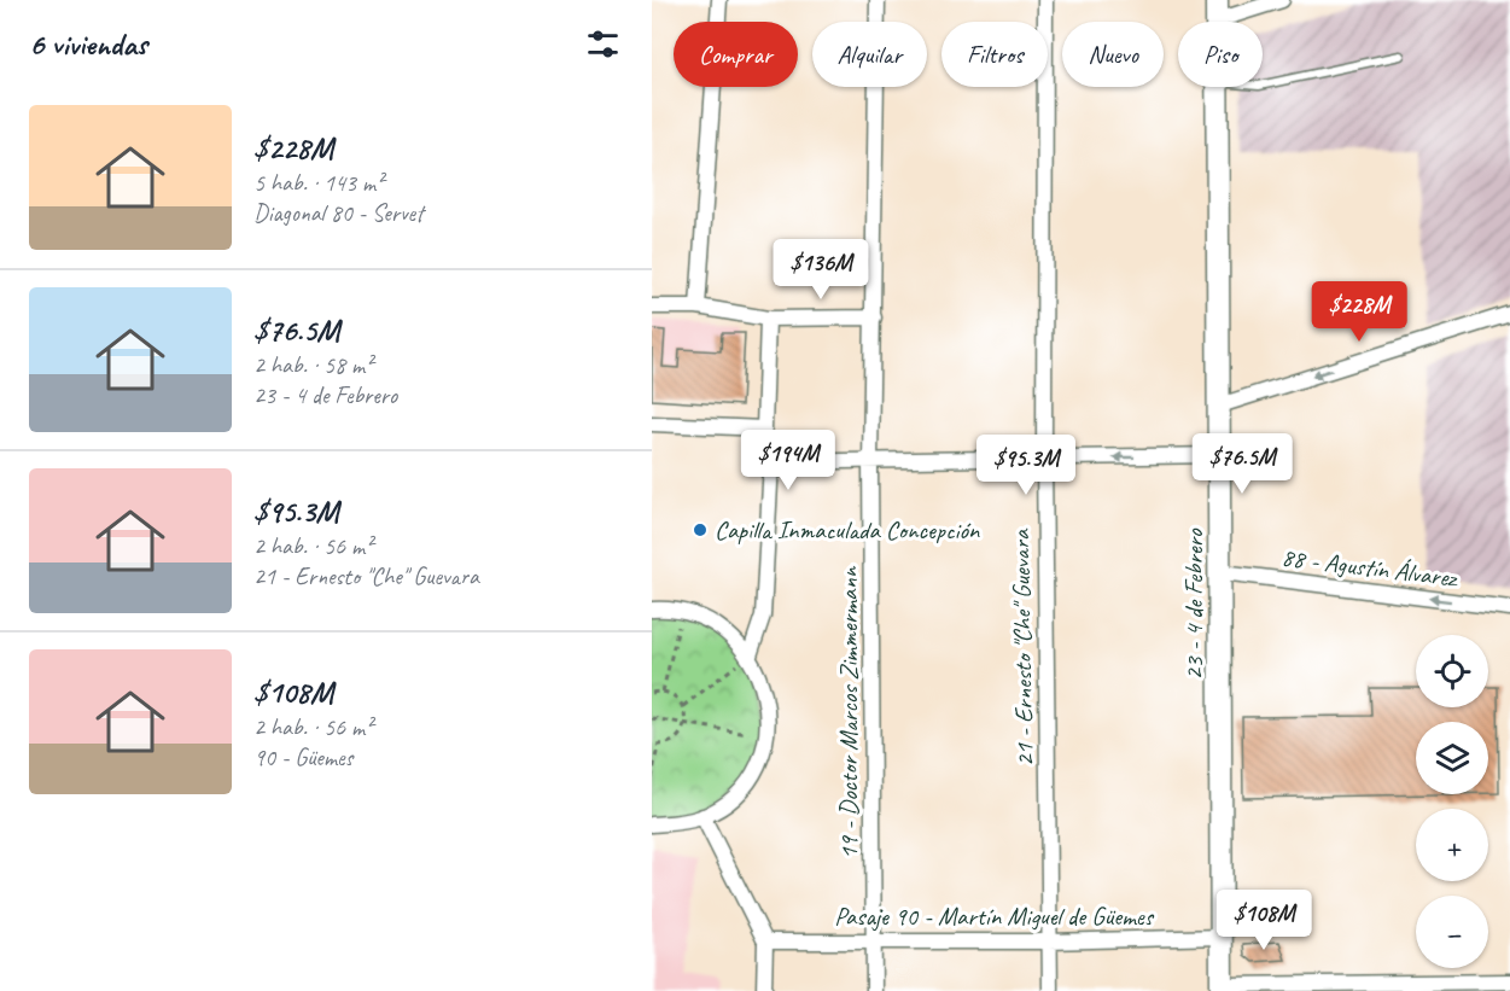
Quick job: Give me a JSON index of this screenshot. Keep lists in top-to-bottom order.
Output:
{
  "streets": {
    "street": [
      "88 - Agustín Álvarez",
      "23 - 4 de Febrero",
      "21 - Ernesto \"Che\" Guevara",
      "19 - Doctor Marcos Zimmermann",
      "Pasaje 90 - Martín Miguel de Güemes"
    ]
  },
  "crossings": [
    ["88 - Agustín Álvarez", "23 - 4 de Febrero"],
    ["23 - 4 de Febrero", "Pasaje 90 - Martín Miguel de Güemes"],
    ["21 - Ernesto \"Che\" Guevara", "Pasaje 90 - Martín Miguel de Güemes"],
    ["19 - Doctor Marcos Zimmermann", "Pasaje 90 - Martín Miguel de Güemes"]
  ],
  "one_way": ["88 - Agustín Álvarez"],
  "places": ["Capilla Inmaculada Concepción"],
  "page": {
    "heading": "6 viviendas",
    "chip": [
      "Comprar",
      "Alquilar",
      "Filtros",
      "Nuevo",
      "Piso"
    ],
    "list": [
      {
        "name": "$228M",
        "note": "5 hab. · 143 m² · Diagonal 80 - Servet"
      },
      {
        "name": "$76.5M",
        "note": "2 hab. · 58 m² · 23 - 4 de Febrero"
      },
      {
        "name": "$95.3M",
        "note": "2 hab. · 56 m² · 21 - Ernesto \"Che\" Guevara"
      },
      {
        "name": "$108M",
        "note": "2 hab. · 56 m² · 90 - Güemes"
      }
    ],
    "price": [
      "$136M",
      "$228M",
      "$194M",
      "$76.5M",
      "$95.3M",
      "$108M"
    ],
    "map_buttons": ["+", "−"]
  }
}
